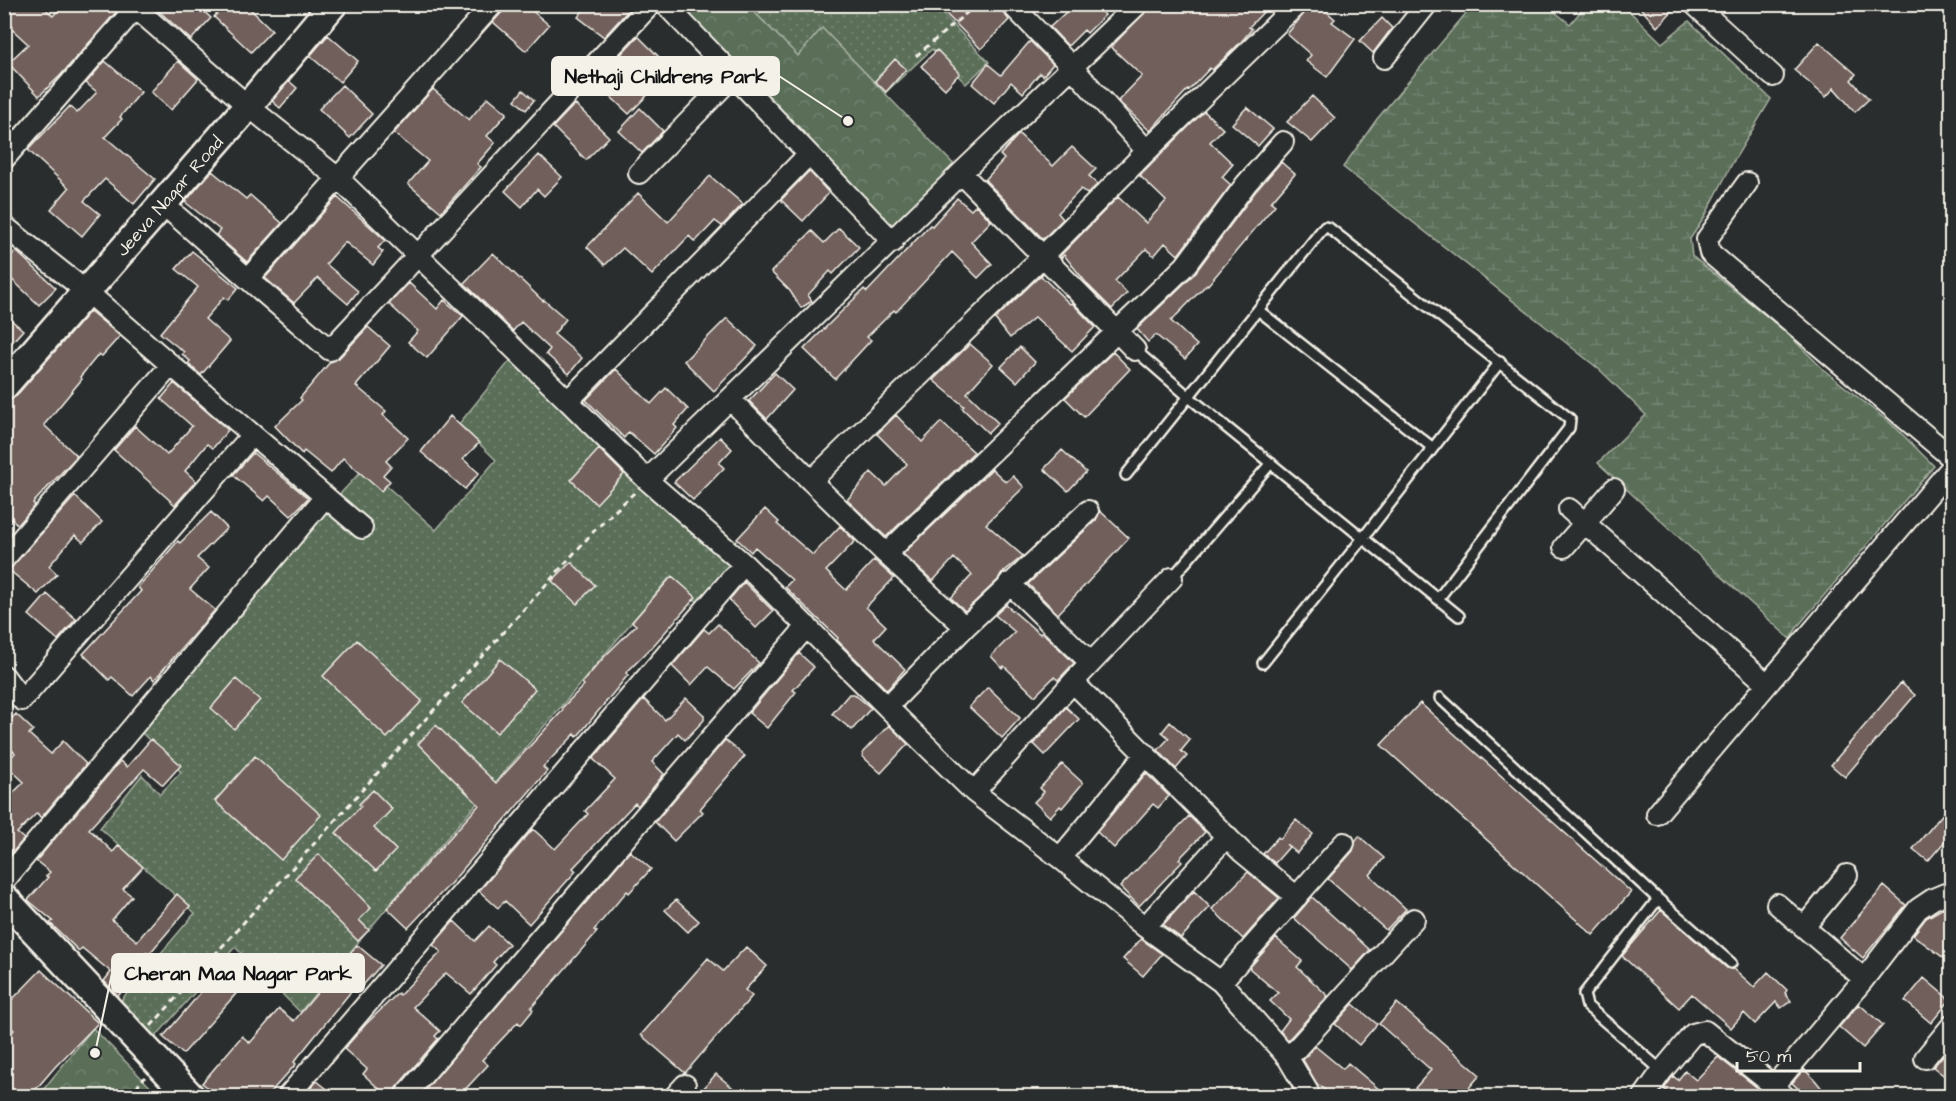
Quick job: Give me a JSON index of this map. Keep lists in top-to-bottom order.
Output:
{
  "streets": {
    "street": ["Jeeva Nagar Road"]
  },
  "places": ["Nethaji Childrens Park", "Cheran Maa Nagar Park"],
  "scale_bar": "50 m"
}
